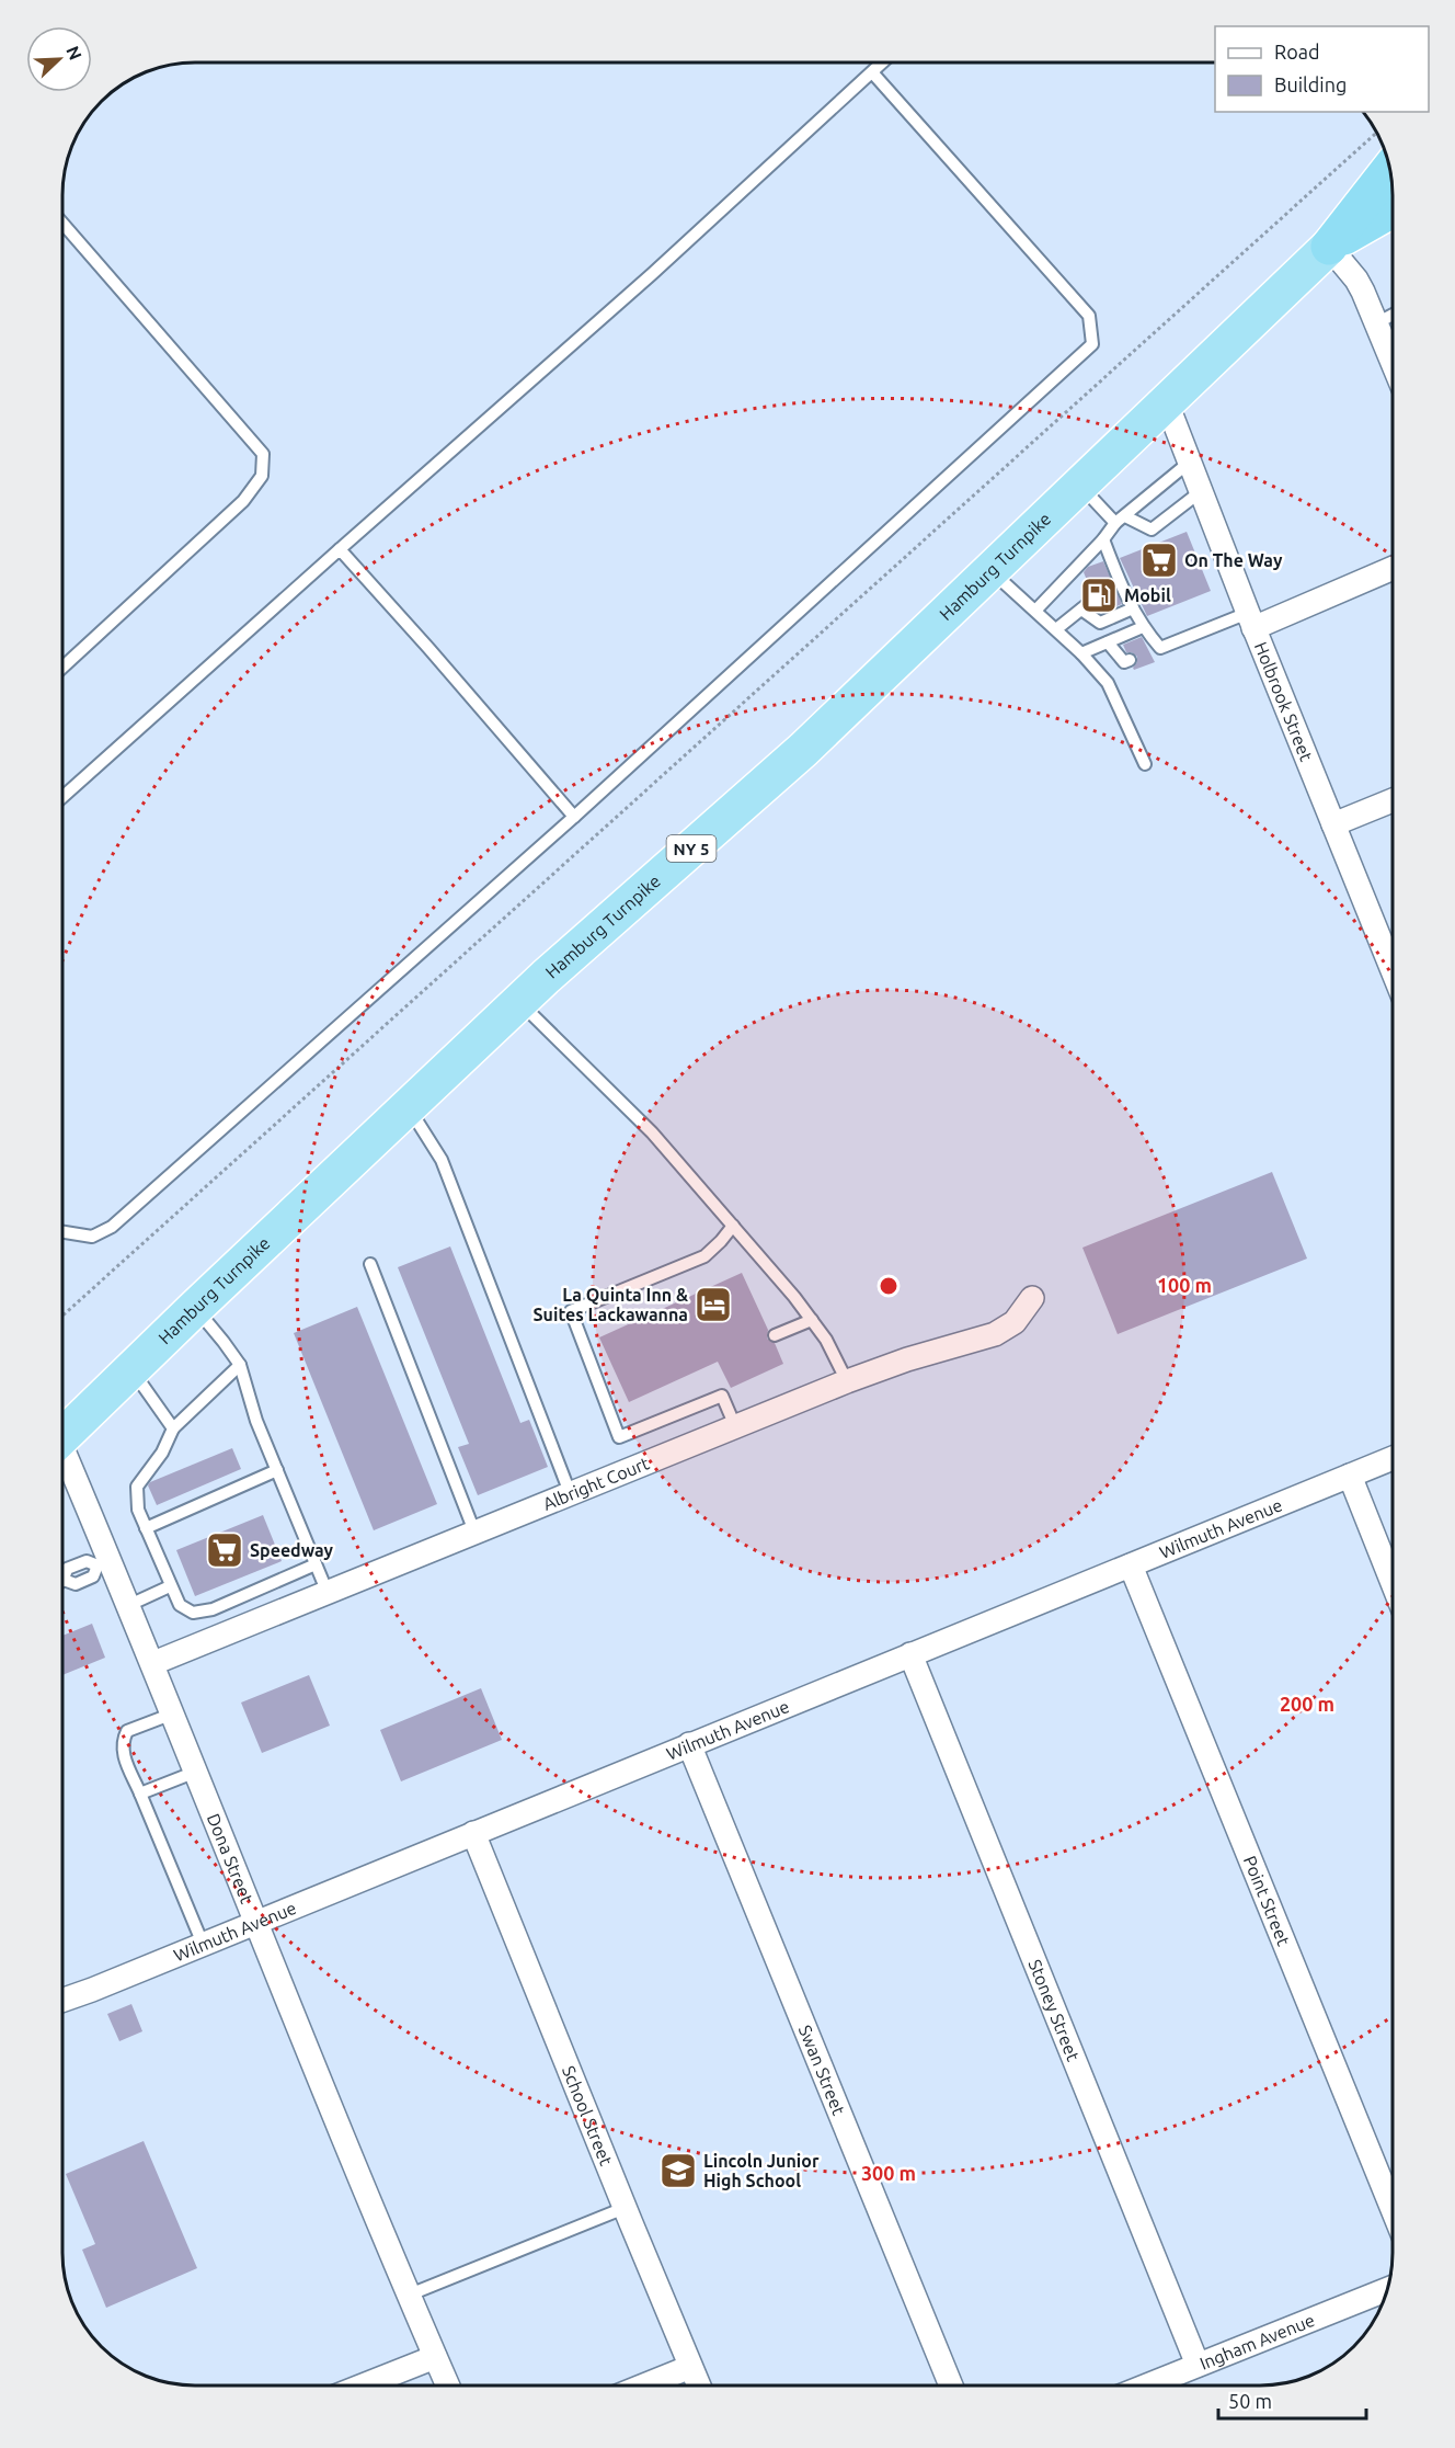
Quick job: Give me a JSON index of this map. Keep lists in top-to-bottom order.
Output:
{
  "streets": {
    "highway": ["Hamburg Turnpike", "NY 5"],
    "street": [
      "Holbrook Street",
      "Albright Court",
      "Wilmuth Avenue",
      "Dona Street",
      "Point Street",
      "Stoney Street",
      "Swan Street",
      "School Street",
      "Ingham Avenue"
    ]
  },
  "crossings": [
    ["Hamburg Turnpike", "Holbrook Street"],
    ["Hamburg Turnpike", "NY 5"],
    ["Albright Court", "Dona Street"],
    ["Wilmuth Avenue", "Dona Street"],
    ["Wilmuth Avenue", "Point Street"],
    ["Wilmuth Avenue", "Stoney Street"],
    ["Wilmuth Avenue", "Swan Street"],
    ["Wilmuth Avenue", "School Street"],
    ["Stoney Street", "Ingham Avenue"]
  ],
  "places": {
    "supermarket": ["On The Way", "Speedway"],
    "fuel station": ["Mobil"],
    "hotel": ["La Quinta Inn & Suites Lackawanna"],
    "school or university": ["Lincoln Junior High School"]
  },
  "legend": ["Road", "Building"],
  "scale_bar": "50 m",
  "north": "top right",
  "rings": ["100 m", "200 m", "300 m"]
}
